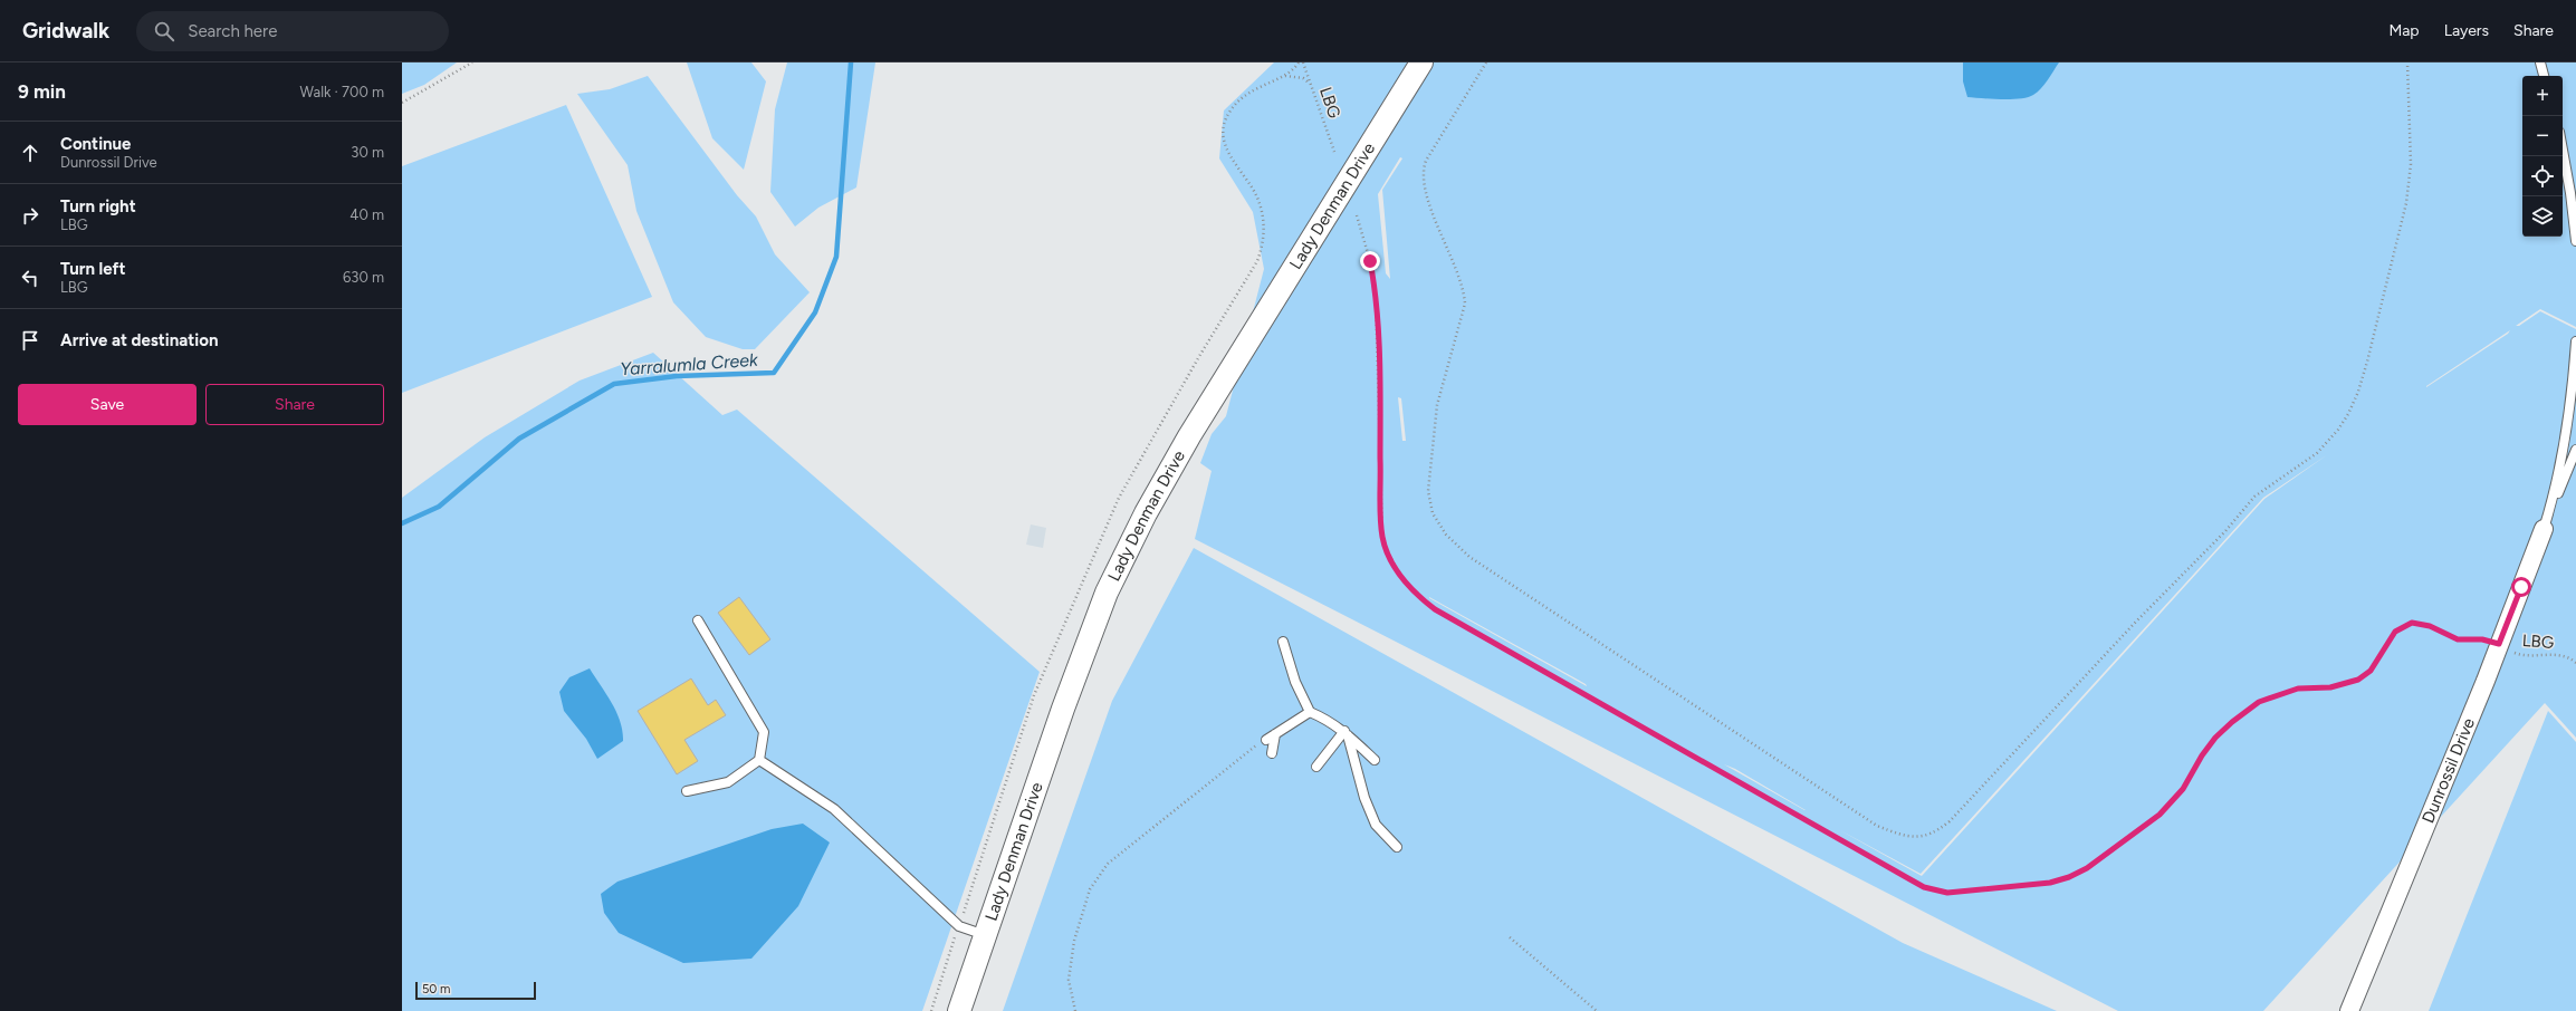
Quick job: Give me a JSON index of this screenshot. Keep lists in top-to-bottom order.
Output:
{
  "streets": {
    "street": ["Lady Denman Drive", "Dunrossil Drive"],
    "path": ["LBG"]
  },
  "crossings": [
    ["LBG", "Dunrossil Drive"]
  ],
  "water": ["Yarralumla Creek"],
  "scale_bar": "50 m",
  "page": {
    "header": "Gridwalk",
    "search": "Search here",
    "nav": ["Map", "Layers", "Share"],
    "heading": ["9 min", "Walk · 700 m"],
    "map_buttons": ["+", "−"],
    "list": [
      ["Continue", "Dunrossil Drive", "30 m"],
      ["Turn right", "LBG", "40 m"],
      ["Turn left", "LBG", "630 m"],
      "Arrive at destination"
    ],
    "buttons": ["Save", "Share"],
    "scale": "50 m"
  }
}
